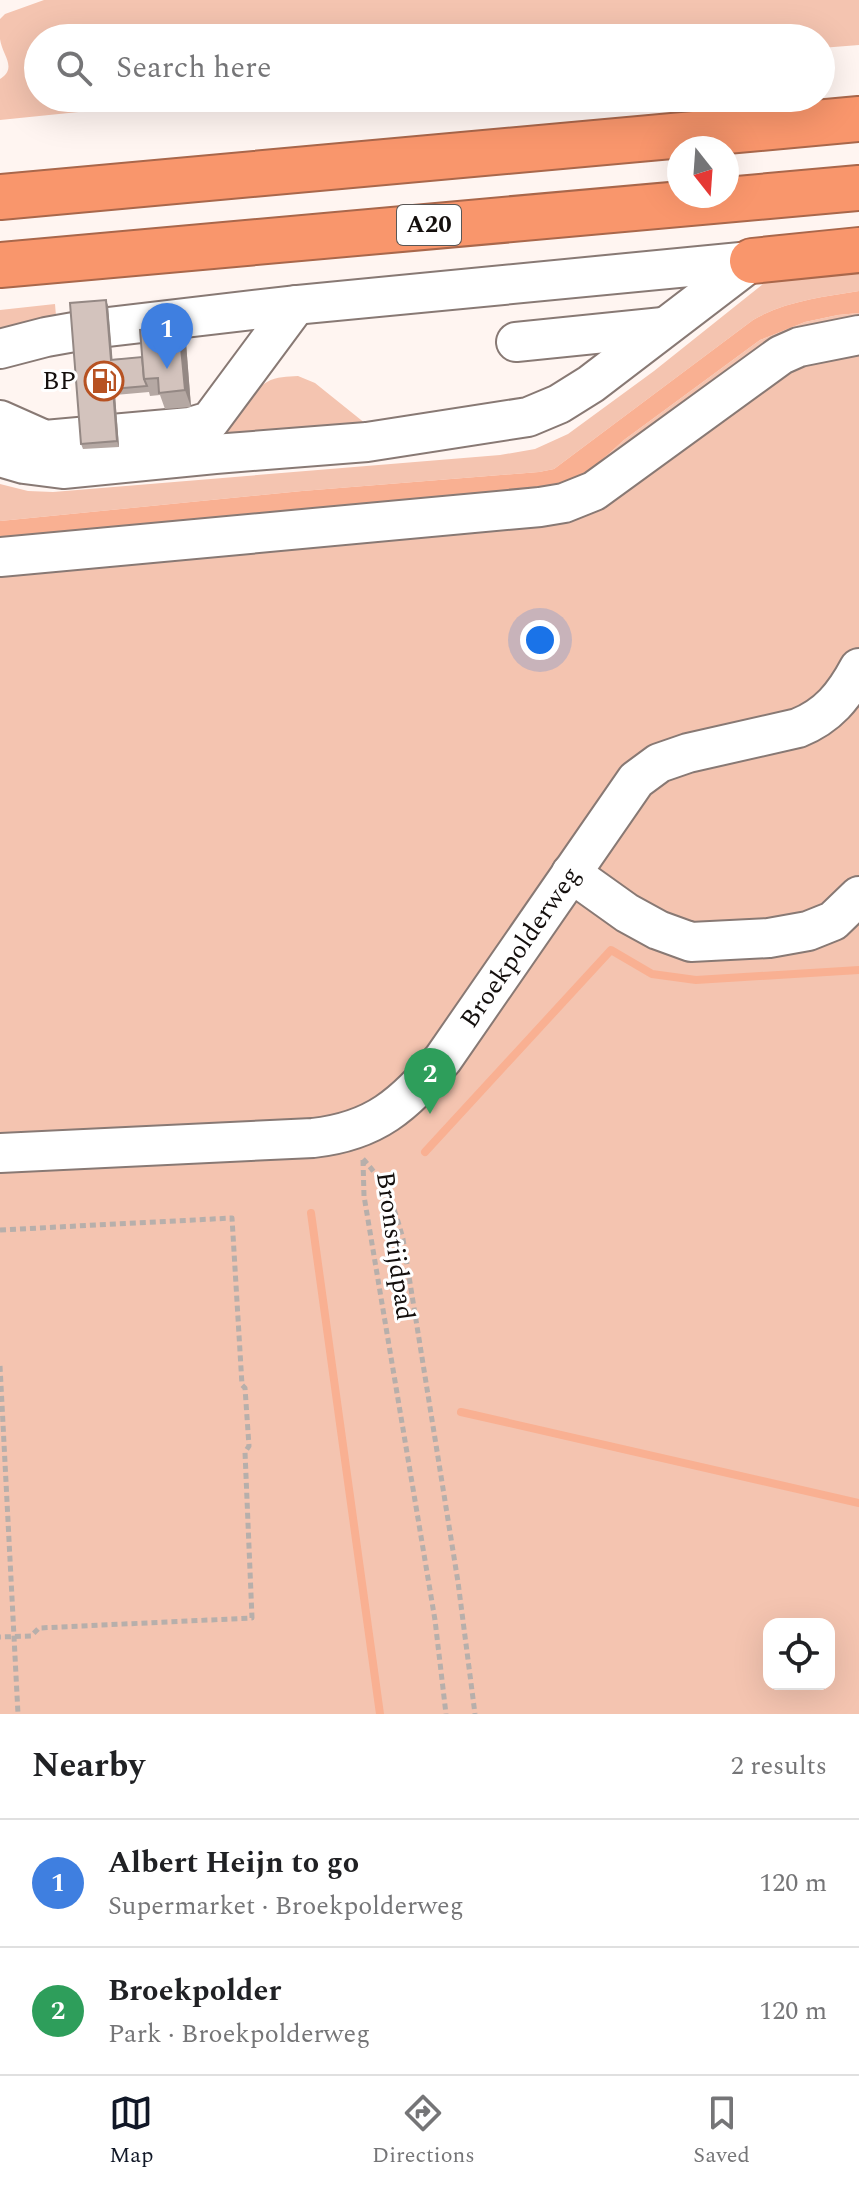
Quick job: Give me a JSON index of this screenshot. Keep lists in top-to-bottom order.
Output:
{
  "streets": {
    "highway": ["A20"],
    "street": ["Broekpolderweg"],
    "path": ["Bronstijdpad"]
  },
  "places": {
    "fuel station": ["BP"]
  },
  "north": "bottom",
  "page": {
    "search": "Search here",
    "pins": ["1", "2"],
    "heading": ["Nearby", "2 results"],
    "list": [
      {
        "mark": "1",
        "name": "Albert Heijn to go",
        "note": "Supermarket · Broekpolderweg",
        "value": "120 m"
      },
      {
        "mark": "2",
        "name": "Broekpolder",
        "note": "Park · Broekpolderweg",
        "value": "120 m"
      }
    ],
    "nav": ["Map", "Directions", "Saved"]
  }
}
